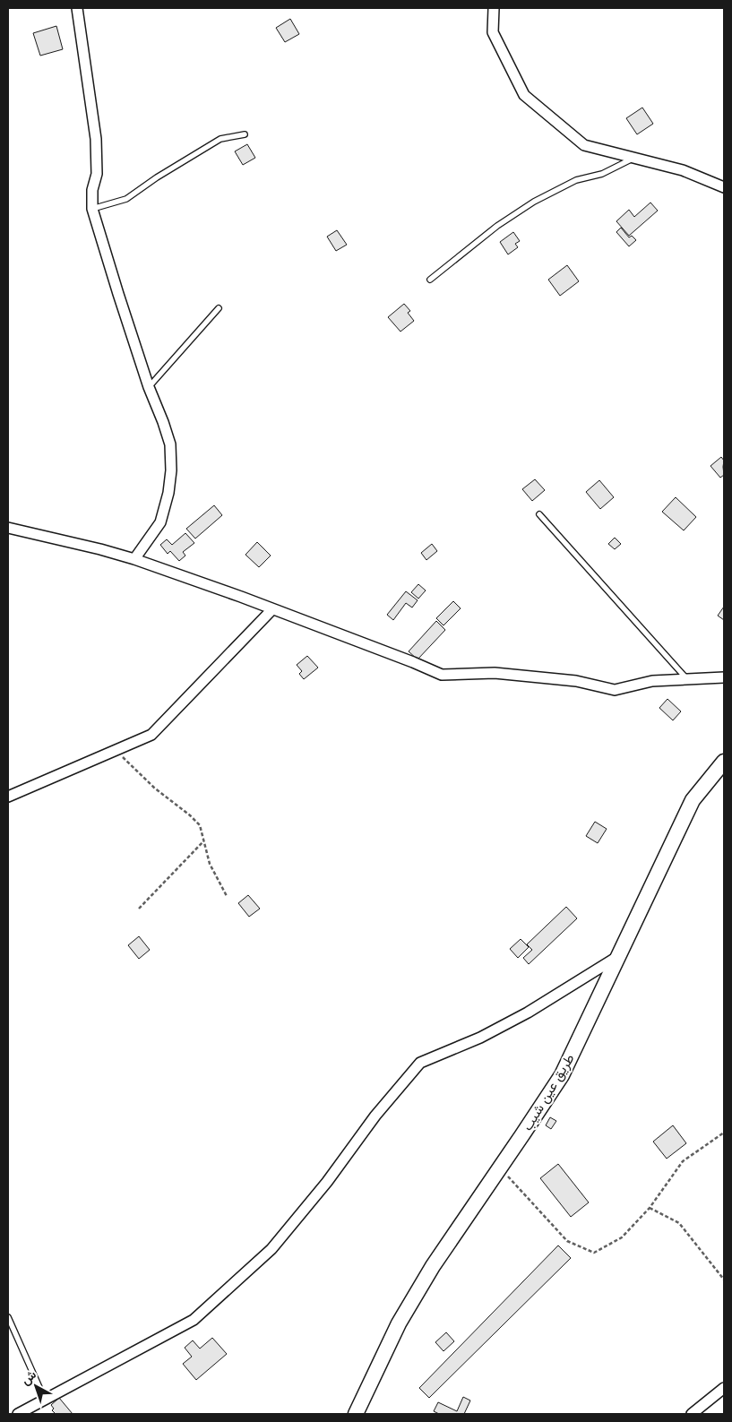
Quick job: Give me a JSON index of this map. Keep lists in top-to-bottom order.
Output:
{
  "streets": {
    "main road": ["طريق عين شيب"]
  },
  "north": "top left"
}
